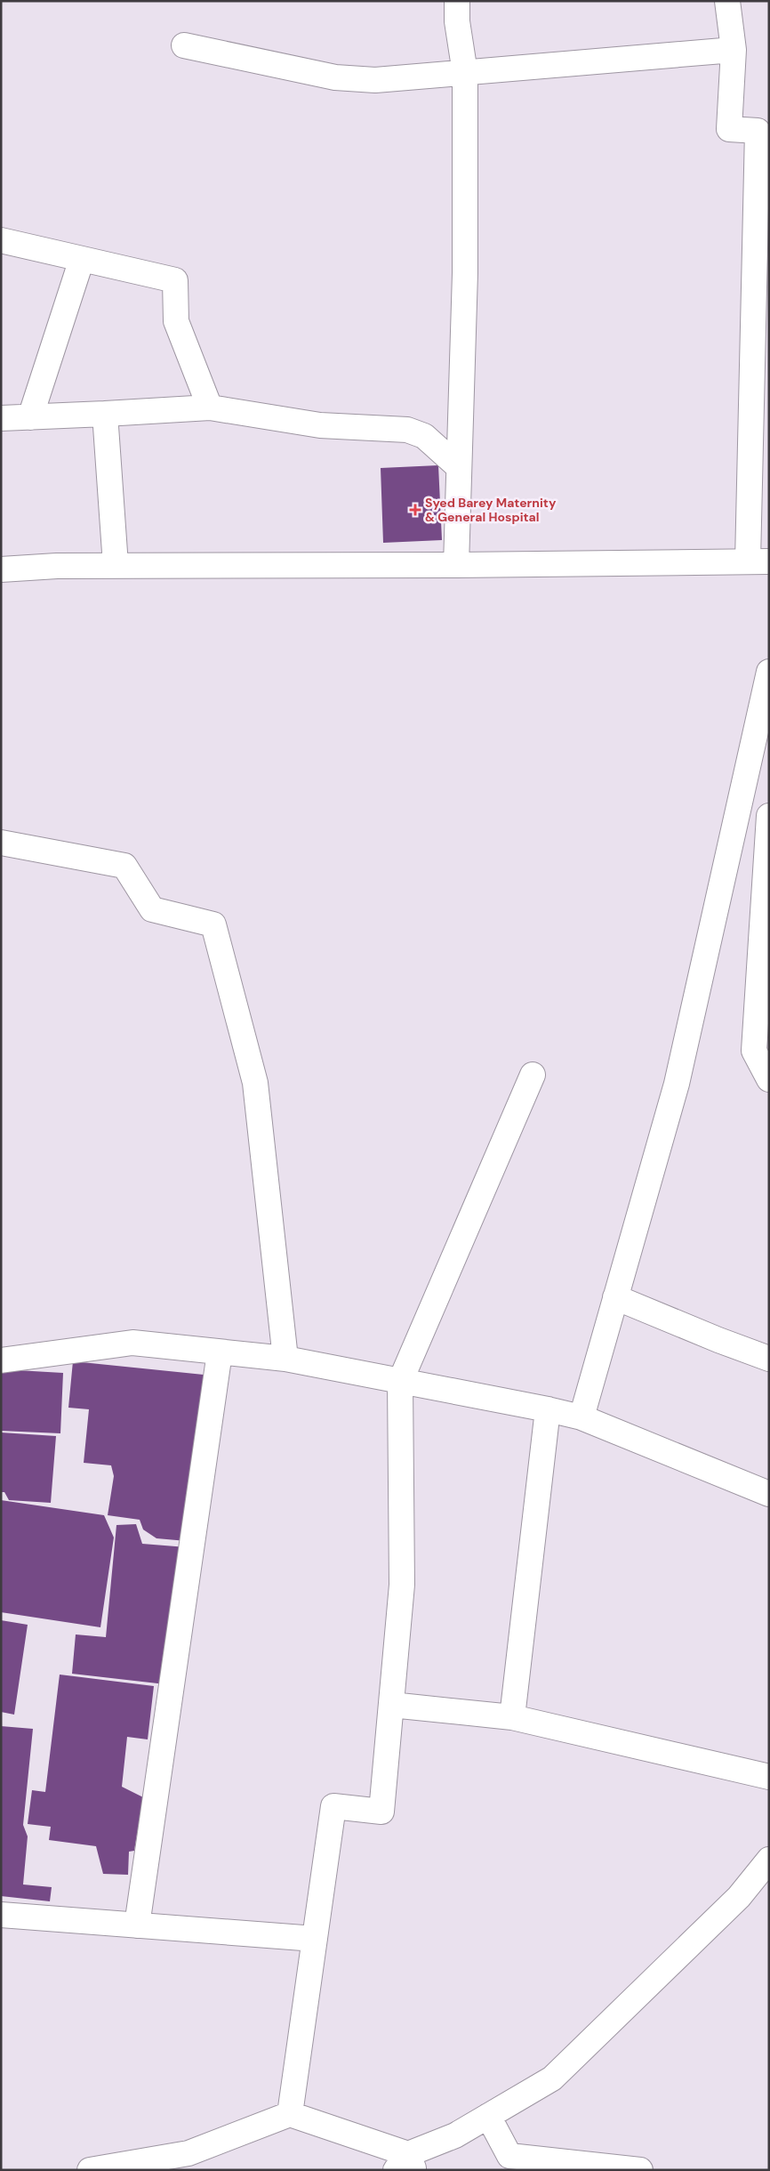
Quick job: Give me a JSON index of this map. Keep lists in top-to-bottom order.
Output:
{
  "places": {
    "health": ["Syed Barey Maternity & General Hospital"]
  }
}
